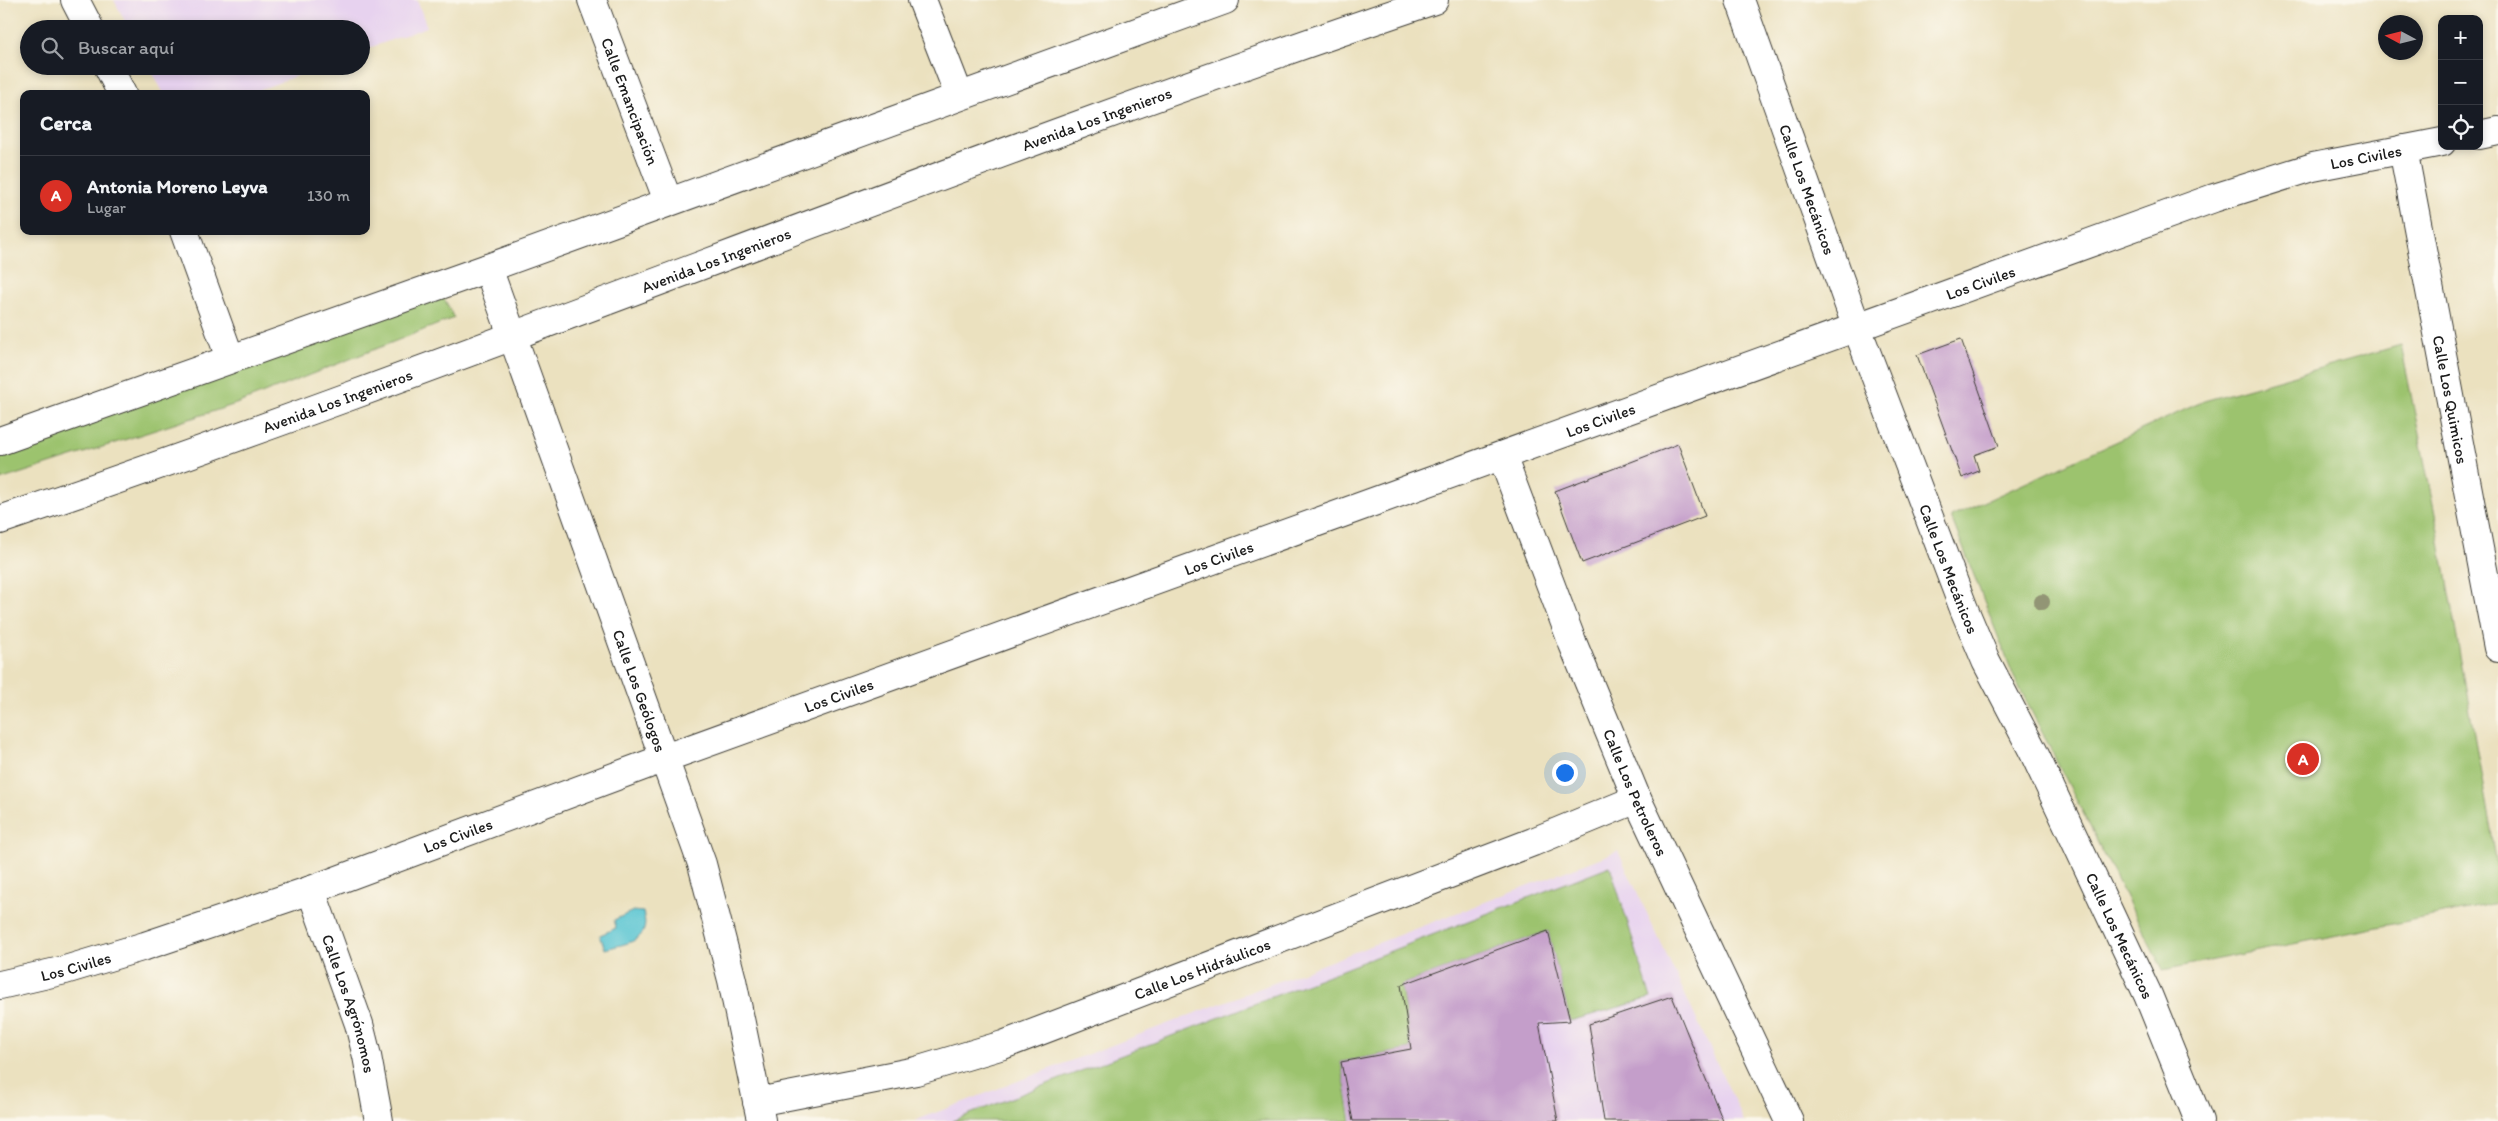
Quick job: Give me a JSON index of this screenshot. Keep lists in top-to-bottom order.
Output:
{
  "streets": {
    "street": [
      "Calle Emancipación",
      "Avenida Los Ingenieros",
      "Los Civiles",
      "Calle Los Mecánicos",
      "Calle Los Quimicos",
      "Calle Los Geólogos",
      "Calle Los Petroleros",
      "Calle Los Hidráulicos",
      "Calle Los Agrónomos"
    ]
  },
  "crossings": [
    ["Avenida Los Ingenieros", "Calle Los Geólogos"],
    ["Los Civiles", "Calle Los Mecánicos"],
    ["Los Civiles", "Calle Los Quimicos"],
    ["Los Civiles", "Calle Los Geólogos"],
    ["Los Civiles", "Calle Los Petroleros"],
    ["Los Civiles", "Calle Los Agrónomos"],
    ["Calle Los Geólogos", "Calle Los Hidráulicos"],
    ["Calle Los Petroleros", "Calle Los Hidráulicos"]
  ],
  "north": "left",
  "page": {
    "map_buttons": ["+", "−"],
    "search": "Buscar aquí",
    "heading": "Cerca",
    "list": [
      {
        "mark": "A",
        "name": "Antonia Moreno Leyva",
        "note": "Lugar",
        "value": "130 m"
      }
    ],
    "pins": "A"
  }
}
